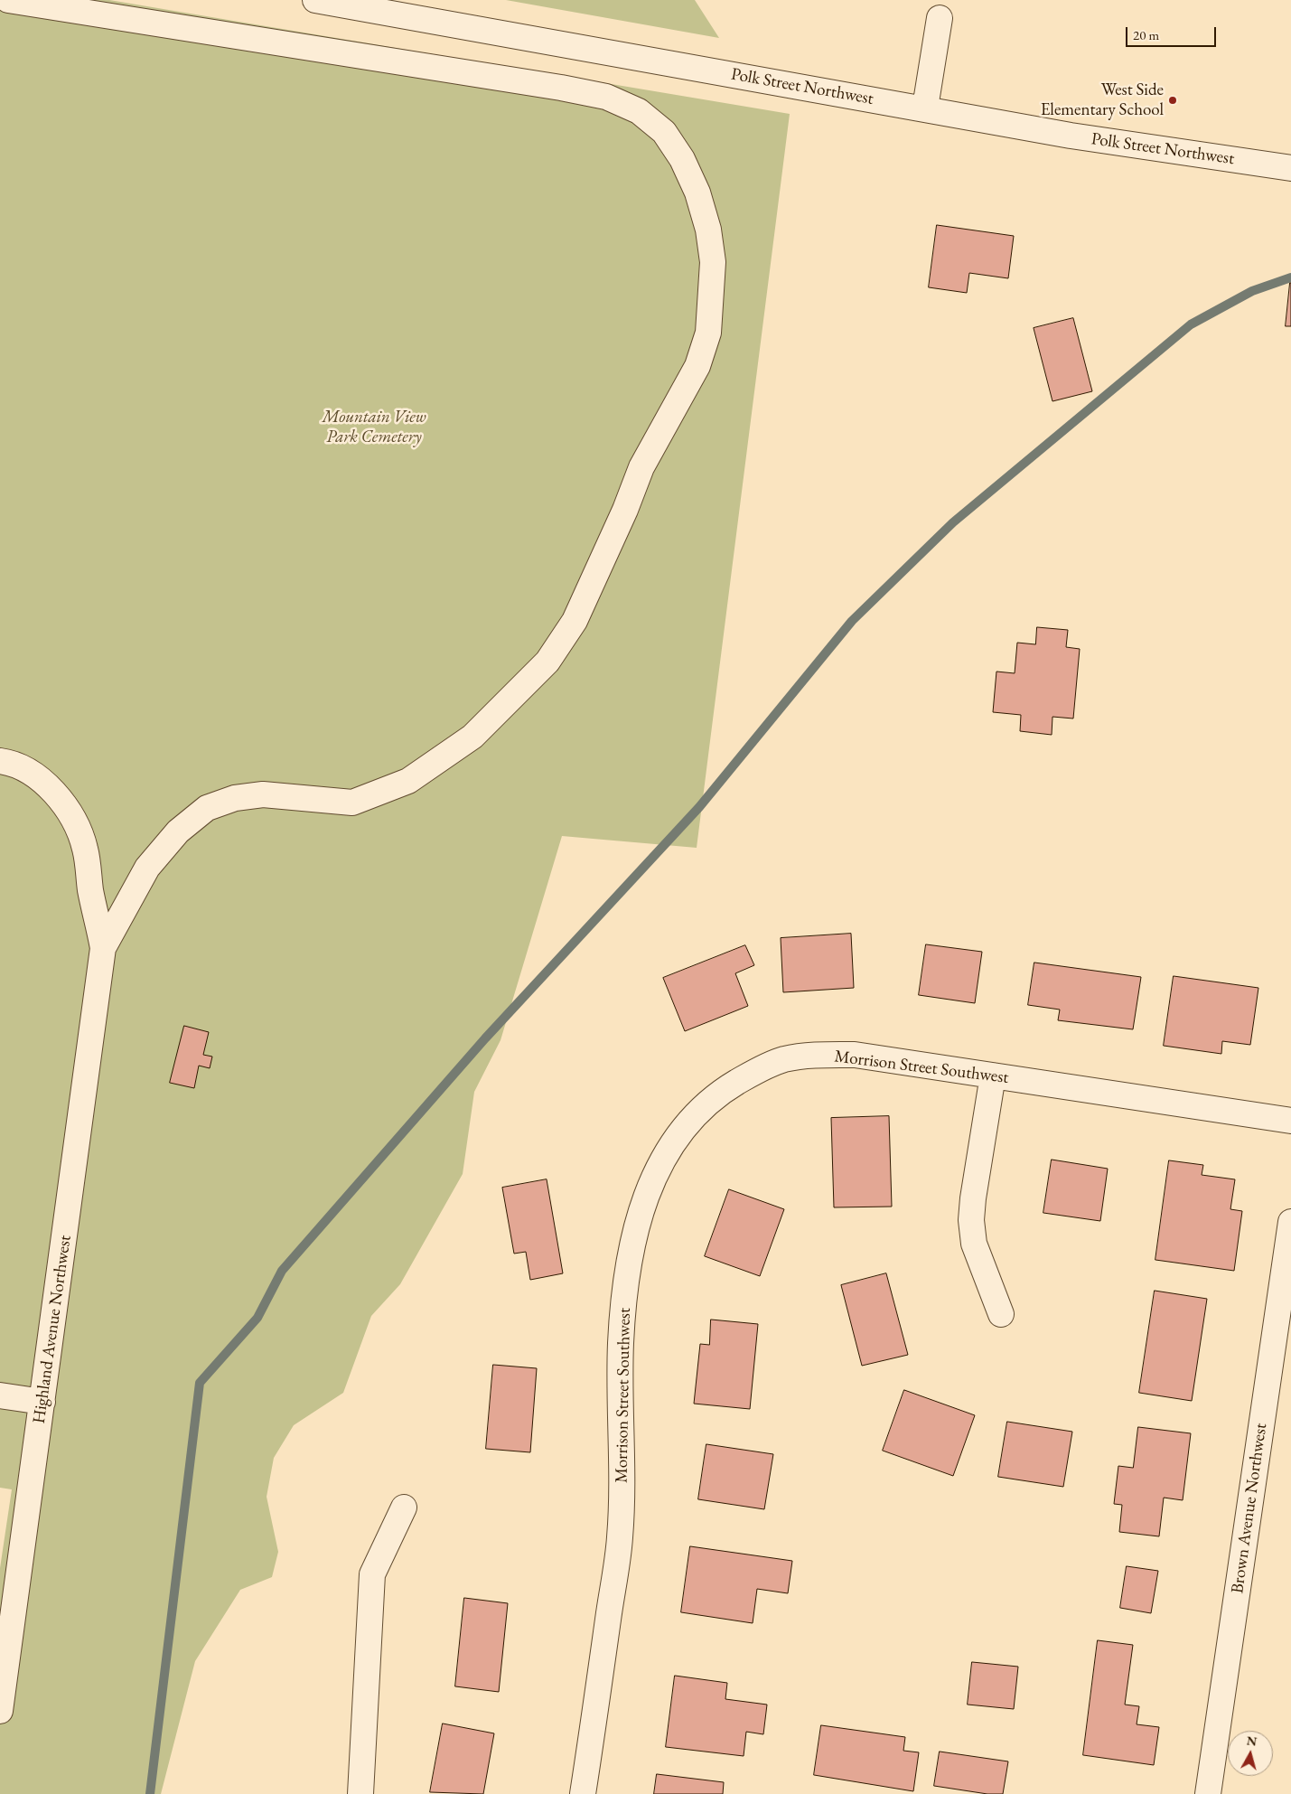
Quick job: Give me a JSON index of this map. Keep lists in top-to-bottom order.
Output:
{
  "streets": {
    "street": [
      "Polk Street Northwest",
      "Morrison Street Southwest",
      "Highland Avenue Northwest",
      "Brown Avenue Northwest"
    ]
  },
  "parks": ["Mountain View Park Cemetery"],
  "places": ["West Side Elementary School"],
  "scale_bar": "20 m",
  "north": "top"
}
